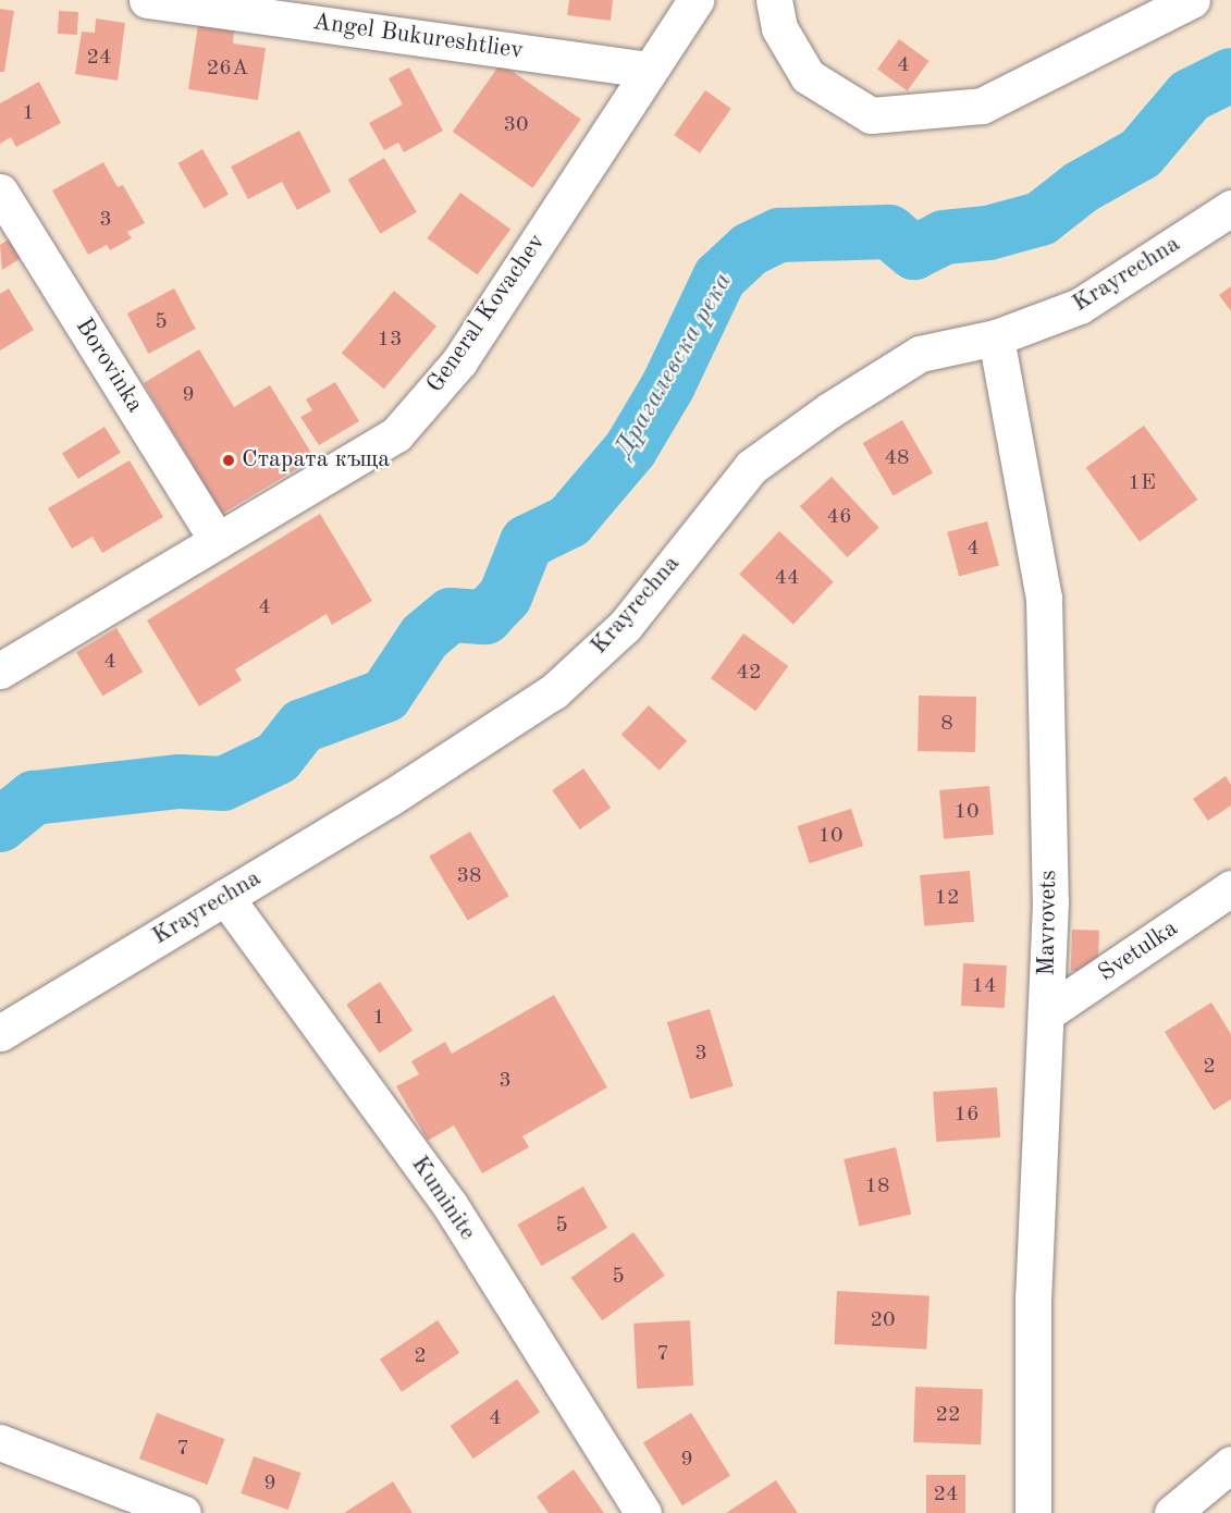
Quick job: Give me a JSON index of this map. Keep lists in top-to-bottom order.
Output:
{
  "streets": {
    "street": [
      "Angel Bukureshtliev",
      "Krayrechna",
      "General Kovachev",
      "Borovinka",
      "Mavrovets",
      "Svetulka",
      "Kuminite"
    ]
  },
  "crossings": [
    ["Angel Bukureshtliev", "General Kovachev"],
    ["Krayrechna", "Mavrovets"],
    ["Krayrechna", "Kuminite"],
    ["General Kovachev", "Borovinka"],
    ["Mavrovets", "Svetulka"]
  ],
  "water": ["Драгалевска река"],
  "places": ["Старата къща"],
  "house_numbers": [
    "24",
    "4",
    "26А",
    "1",
    "30",
    "3",
    "5",
    "13",
    "9",
    "48",
    "1Е",
    "46",
    "4",
    "44",
    "4",
    "4",
    "42",
    "8",
    "10",
    "10",
    "38",
    "12",
    "14",
    "1",
    "3",
    "2",
    "3",
    "16",
    "18",
    "5",
    "5",
    "20",
    "7",
    "2",
    "22",
    "4",
    "7",
    "9",
    "9",
    "24"
  ]
}
